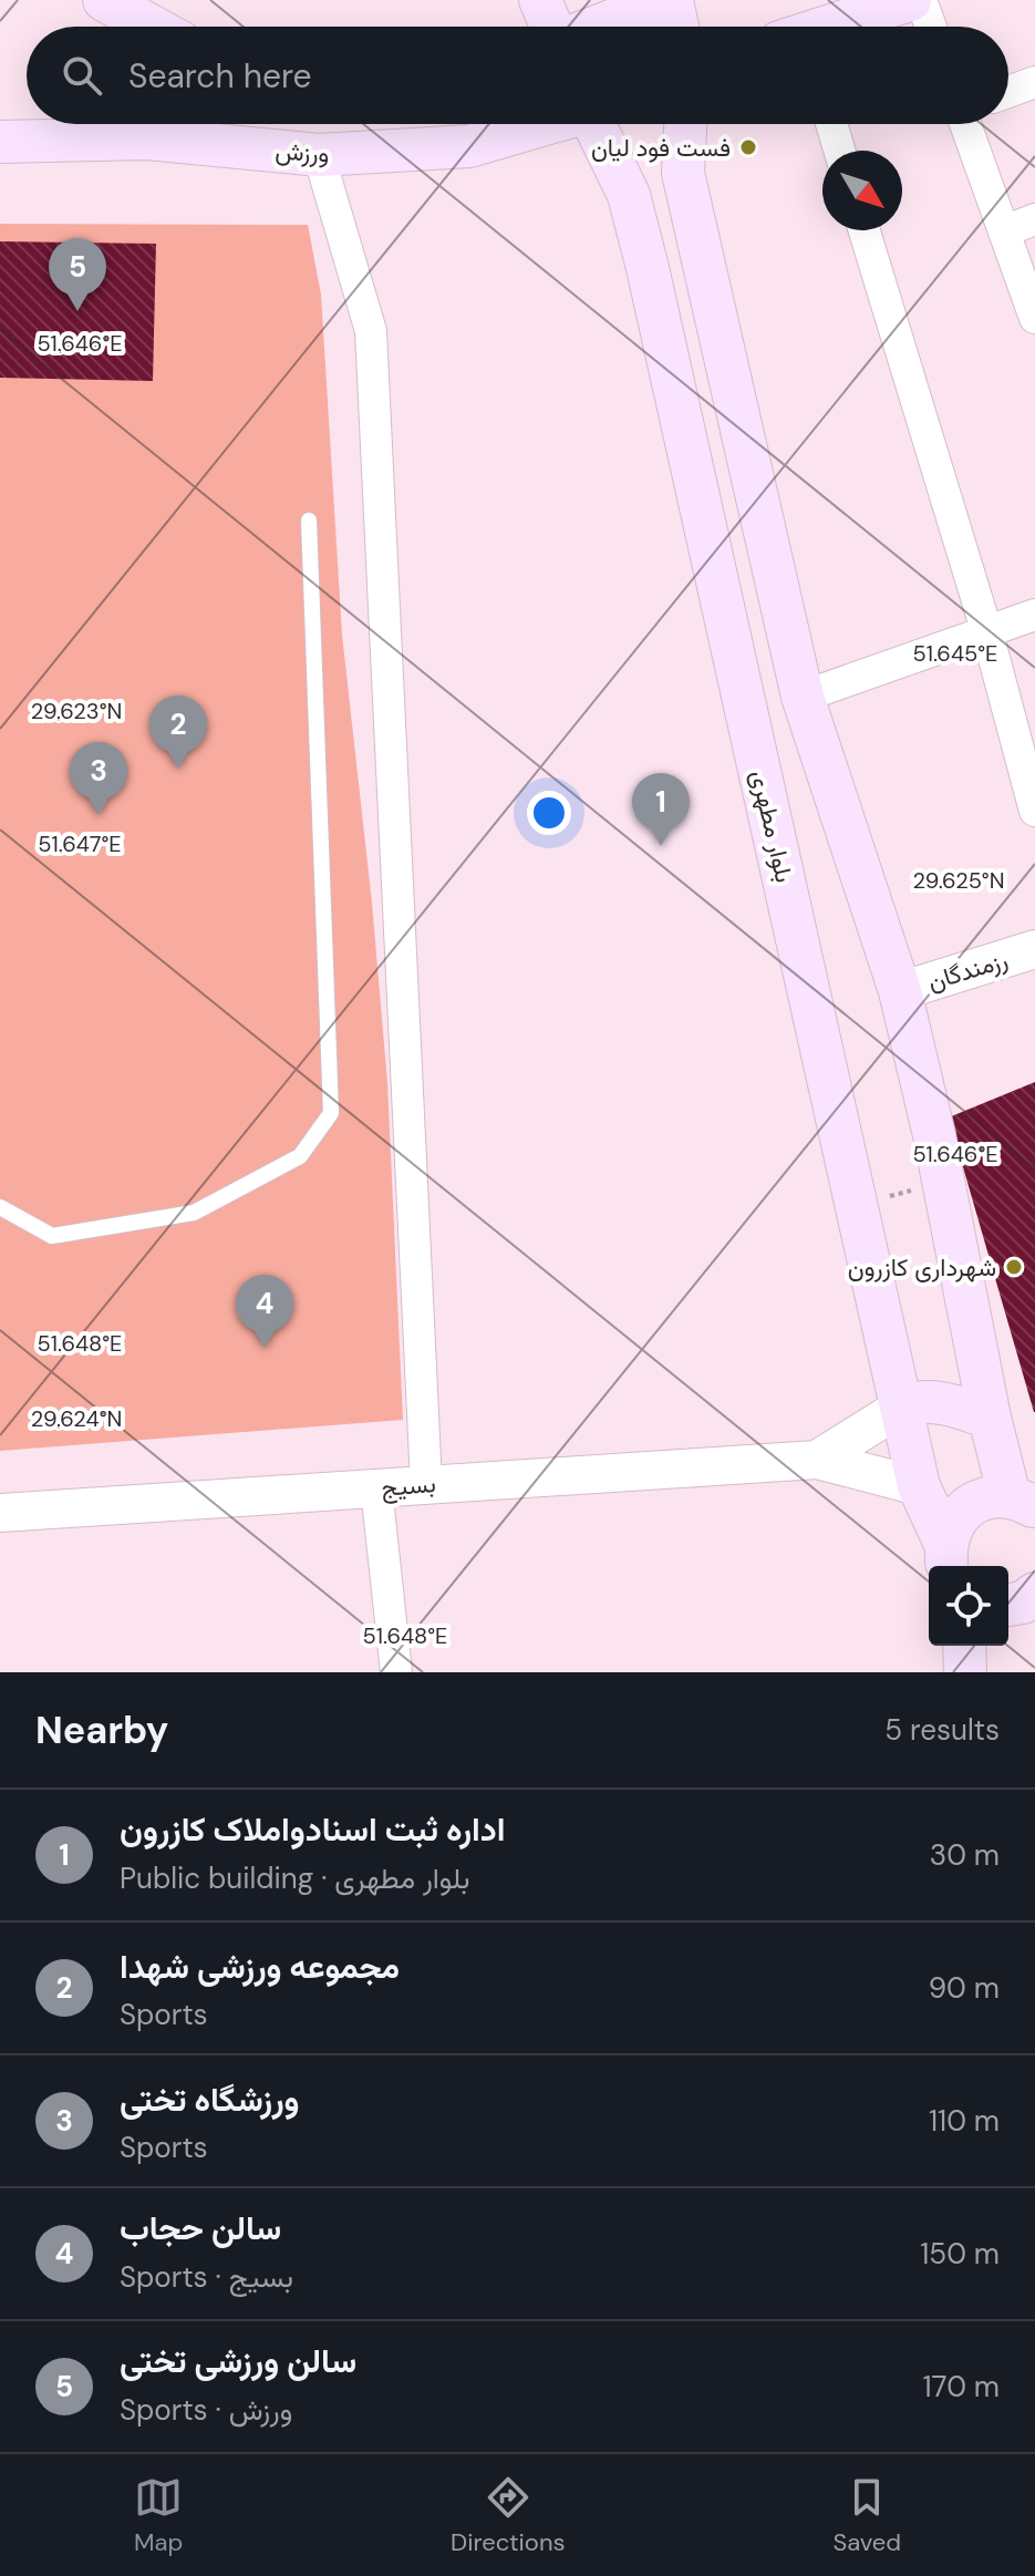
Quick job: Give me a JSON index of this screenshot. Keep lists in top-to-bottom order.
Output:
{
  "streets": {
    "main road": ["ورزش", "بلوار مطهری"],
    "street": ["رزمندگان", "بسیج"]
  },
  "crossings": [
    ["بلوار مطهری", "بسیج"]
  ],
  "places": ["فست فود لیان", "شهرداری کازرون"],
  "north": "bottom right",
  "page": {
    "search": "Search here",
    "pins": [
      "5",
      "2",
      "3",
      "1",
      "4"
    ],
    "heading": ["Nearby", "5 results"],
    "list": [
      {
        "mark": "1",
        "name": "اداره ثبت اسنادواملاک کازرون",
        "note": "Public building · بلوار مطهری",
        "value": "30 m"
      },
      {
        "mark": "2",
        "name": "مجموعه ورزشی شهدا",
        "note": "Sports",
        "value": "90 m"
      },
      {
        "mark": "3",
        "name": "ورزشگاه تختی",
        "note": "Sports",
        "value": "110 m"
      },
      {
        "mark": "4",
        "name": "سالن حجاب",
        "note": "Sports · بسیج",
        "value": "150 m"
      },
      {
        "mark": "5",
        "name": "سالن ورزشی تختی",
        "note": "Sports · ورزش",
        "value": "170 m"
      }
    ],
    "nav": ["Map", "Directions", "Saved"]
  },
  "coordinates": [
    "51.646°E",
    "51.645°E",
    "29.623°N",
    "51.647°E",
    "29.625°N",
    "51.648°E",
    "29.624°N"
  ]
}
